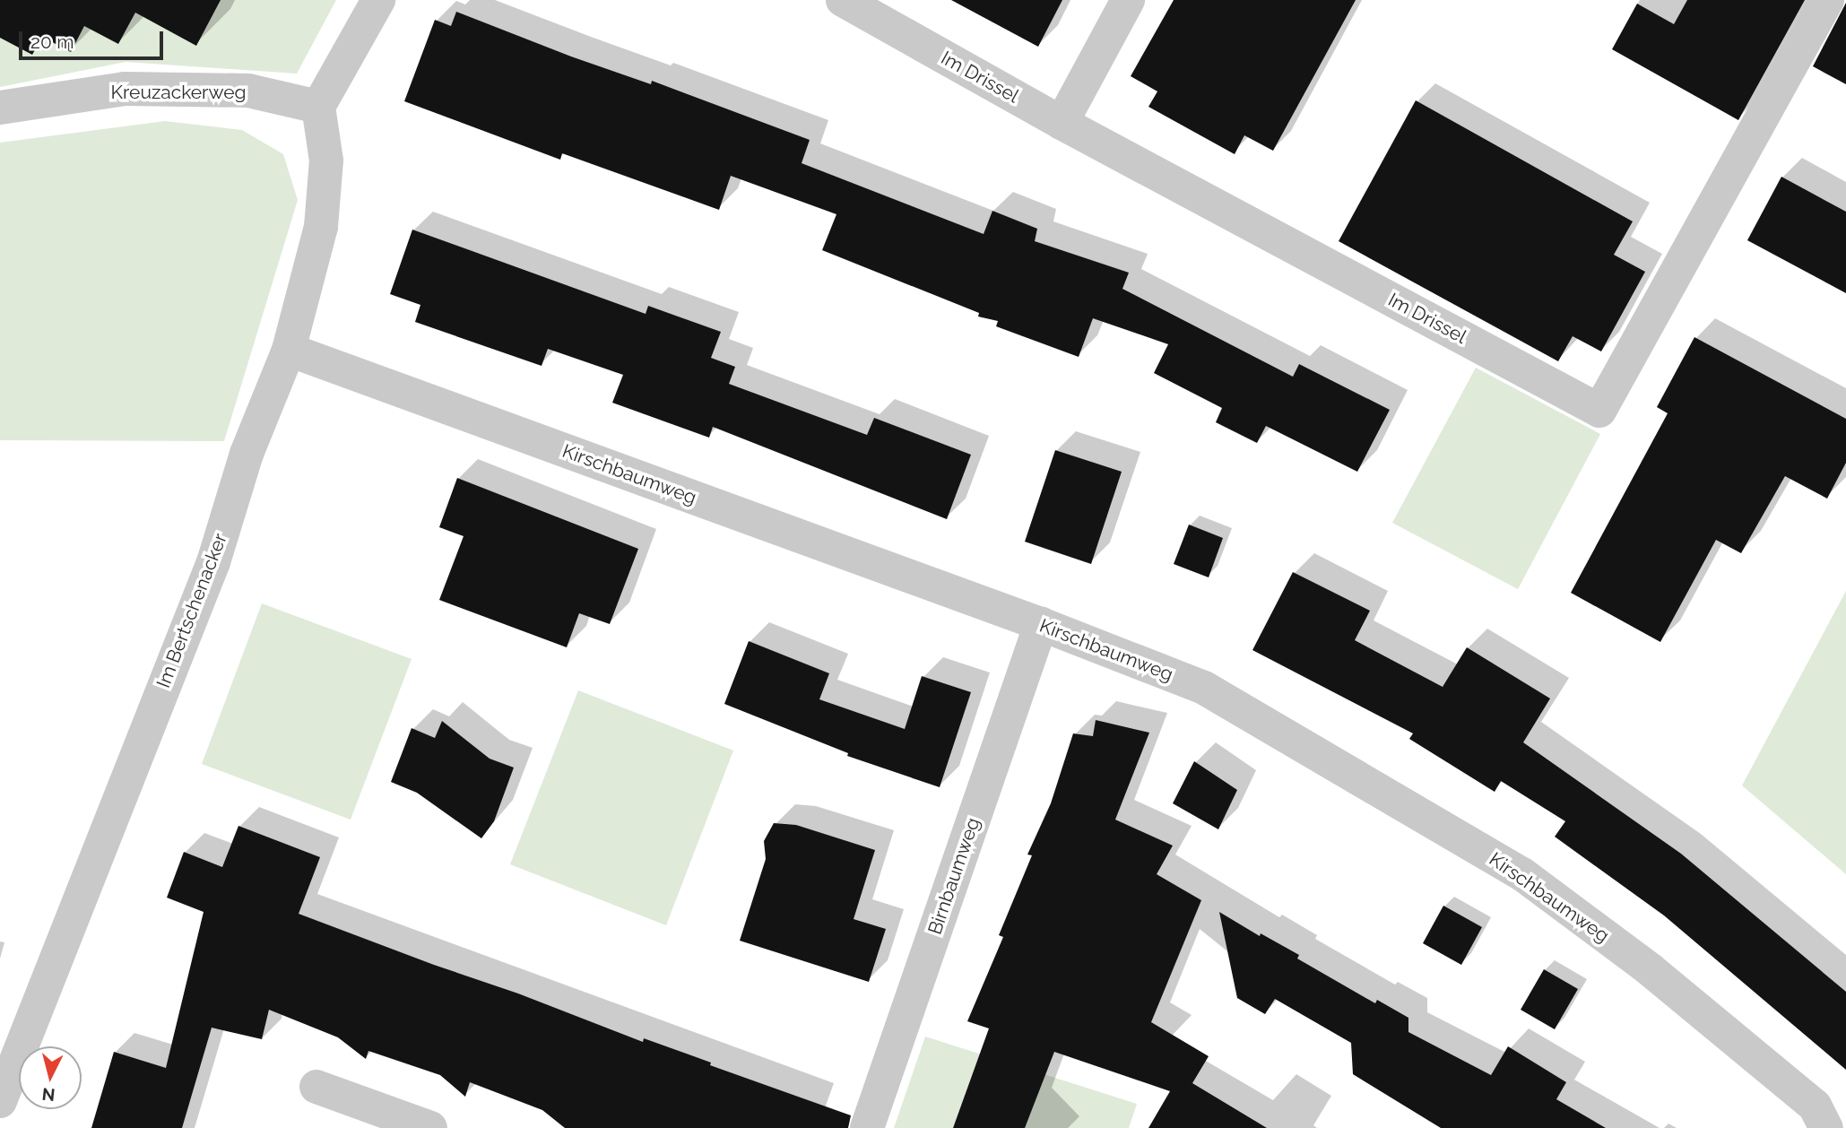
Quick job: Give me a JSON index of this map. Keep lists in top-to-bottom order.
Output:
{
  "streets": {
    "street": [
      "Im Drissel",
      "Kreuzackerweg",
      "Kirschbaumweg",
      "Im Bertschenacker",
      "Birnbaumweg"
    ]
  },
  "crossings": [
    ["Kreuzackerweg", "Im Bertschenacker"],
    ["Kirschbaumweg", "Im Bertschenacker"],
    ["Kirschbaumweg", "Birnbaumweg"]
  ],
  "scale_bar": "20 m",
  "north": "bottom"
}
